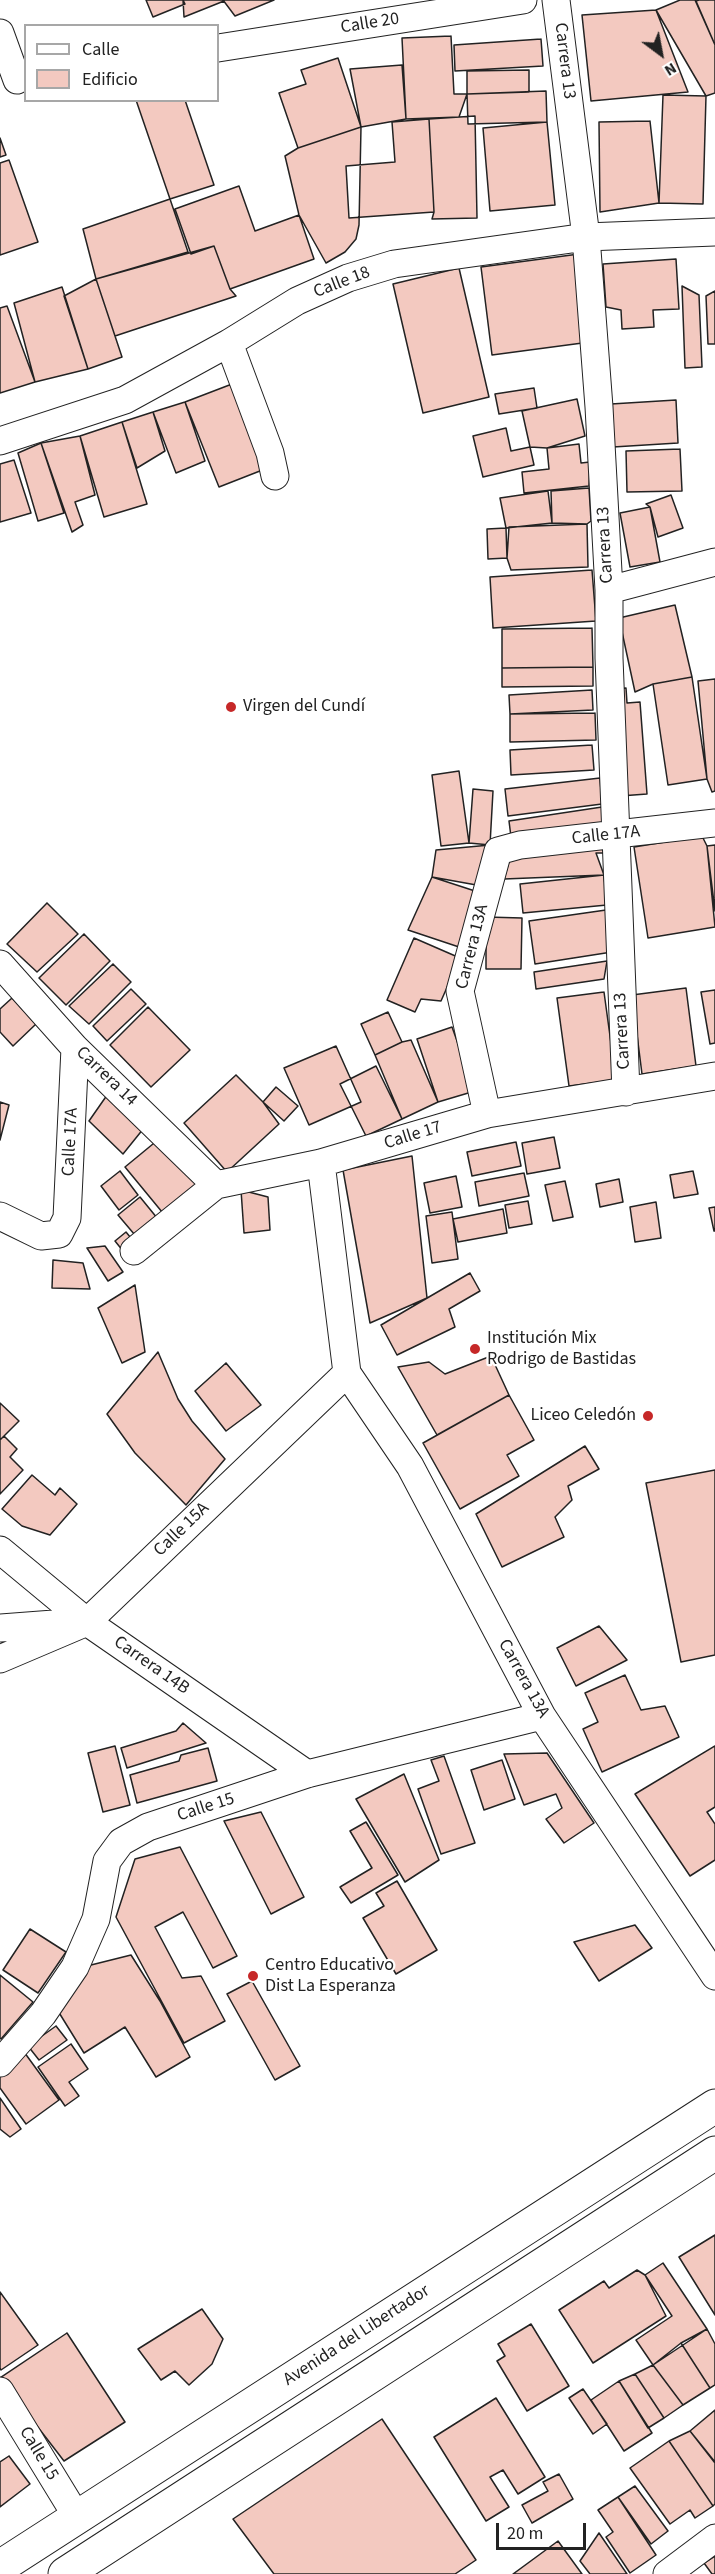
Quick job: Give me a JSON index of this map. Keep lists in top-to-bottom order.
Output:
{
  "streets": {
    "main road": ["Avenida del Libertador"],
    "street": [
      "Calle 20",
      "Carrera 13",
      "Calle 18",
      "Calle 17A",
      "Carrera 13A",
      "Carrera 14",
      "Calle 17",
      "Calle 15A",
      "Carrera 14B",
      "Calle 15"
    ]
  },
  "crossings": [
    ["Carrera 13", "Calle 18"],
    ["Carrera 13", "Calle 17A"],
    ["Carrera 13", "Calle 17"],
    ["Calle 17A", "Carrera 13A"],
    ["Calle 17A", "Carrera 14"],
    ["Carrera 13A", "Calle 17"],
    ["Carrera 13A", "Calle 15A"],
    ["Carrera 13A", "Calle 15"],
    ["Carrera 14", "Calle 17"],
    ["Calle 15A", "Carrera 14B"],
    ["Carrera 14B", "Calle 15"],
    ["Calle 15", "Avenida del Libertador"]
  ],
  "places": [
    "Virgen del Cundí",
    "Institución Mix Rodrigo de Bastidas",
    "Liceo Celedón",
    "Centro Educativo Dist La Esperanza"
  ],
  "legend": ["Calle", "Edificio"],
  "scale_bar": "20 m",
  "north": "bottom right"
}
